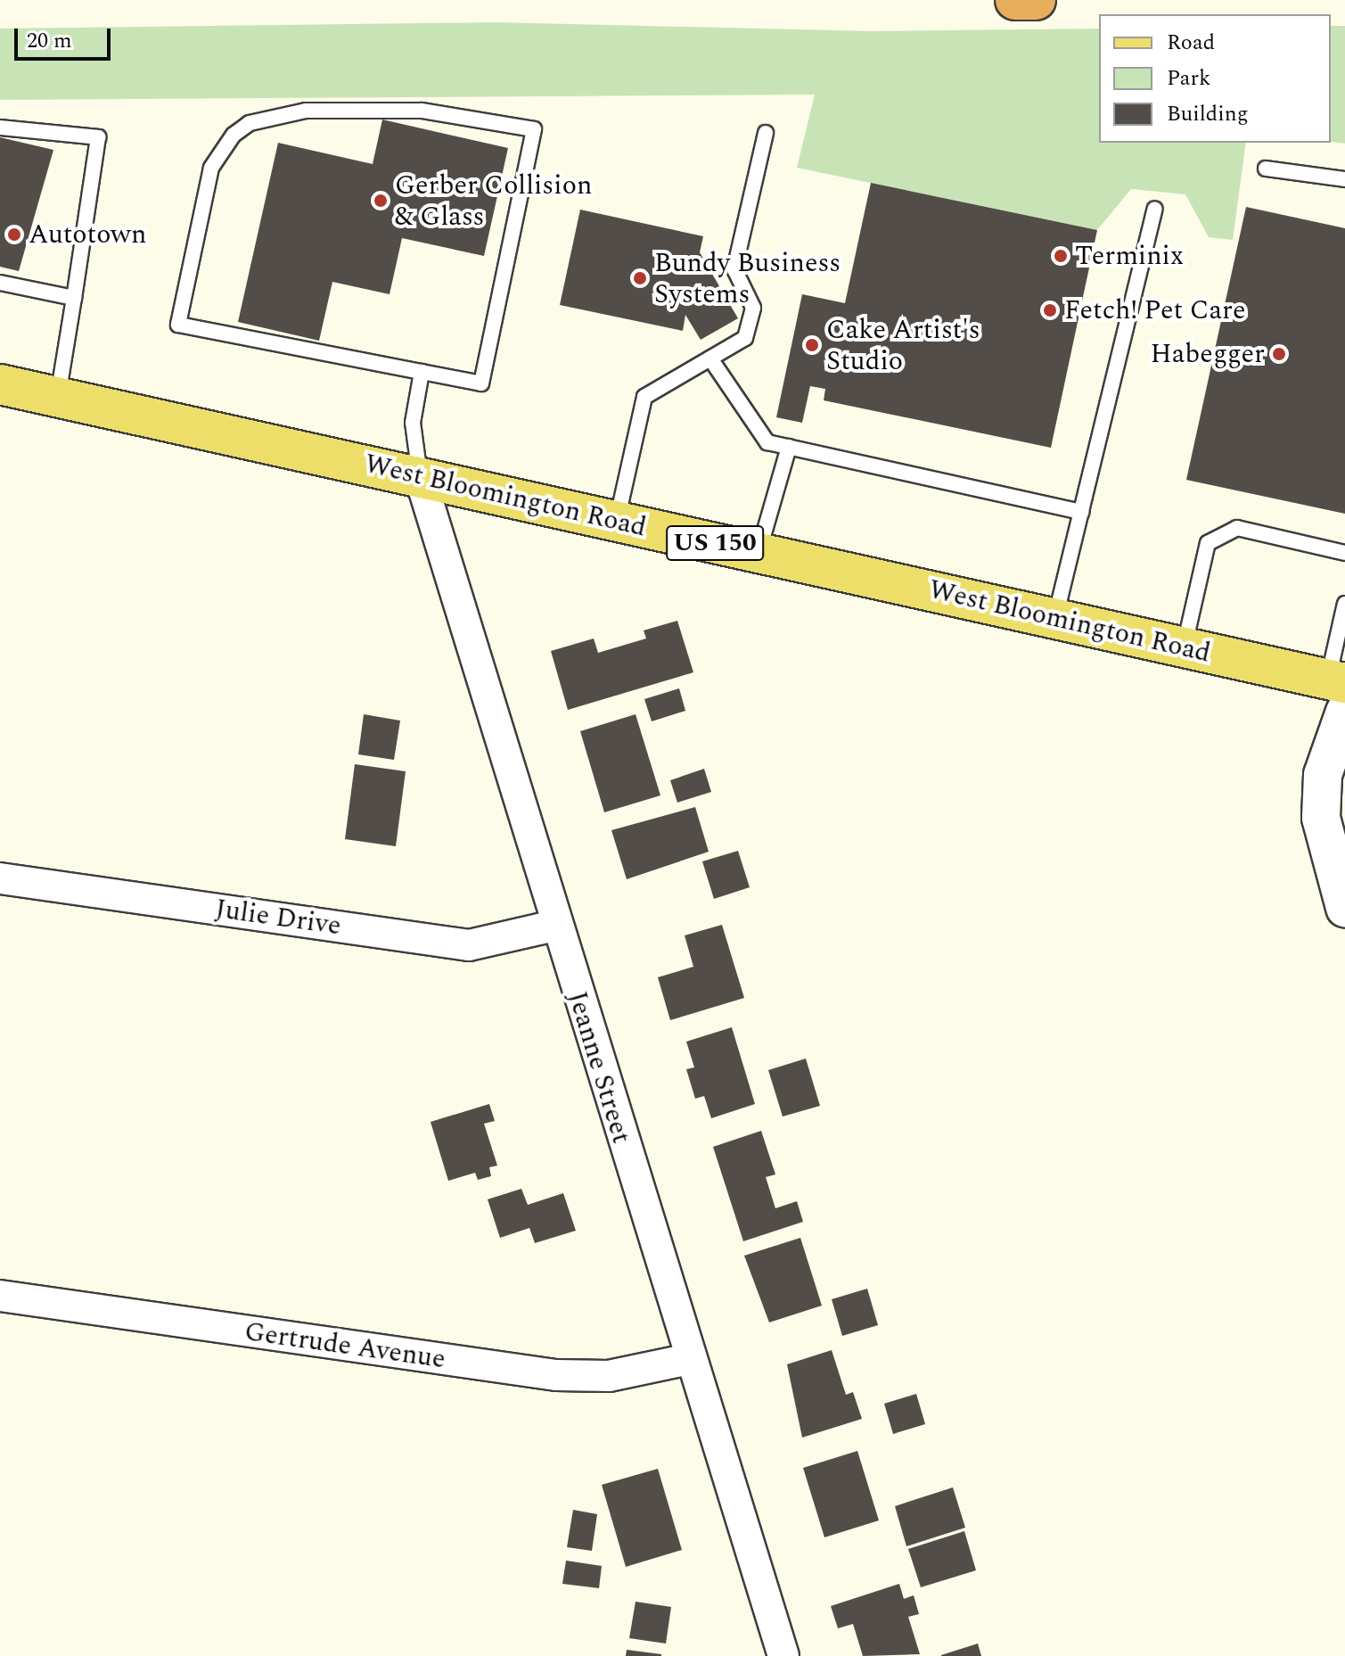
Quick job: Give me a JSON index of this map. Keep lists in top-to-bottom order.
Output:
{
  "streets": {
    "main road": ["West Bloomington Road", "US 150"],
    "street": ["Julie Drive", "Jeanne Street", "Gertrude Avenue"]
  },
  "crossings": [
    ["West Bloomington Road", "Jeanne Street"],
    ["Julie Drive", "Jeanne Street"],
    ["Jeanne Street", "Gertrude Avenue"]
  ],
  "places": [
    "Gerber Collision & Glass",
    "Autotown",
    "Terminix",
    "Bundy Business Systems",
    "Fetch! Pet Care",
    "Cake Artist's Studio",
    "Habegger"
  ],
  "legend": ["Road", "Park", "Building"],
  "scale_bar": "20 m"
}
